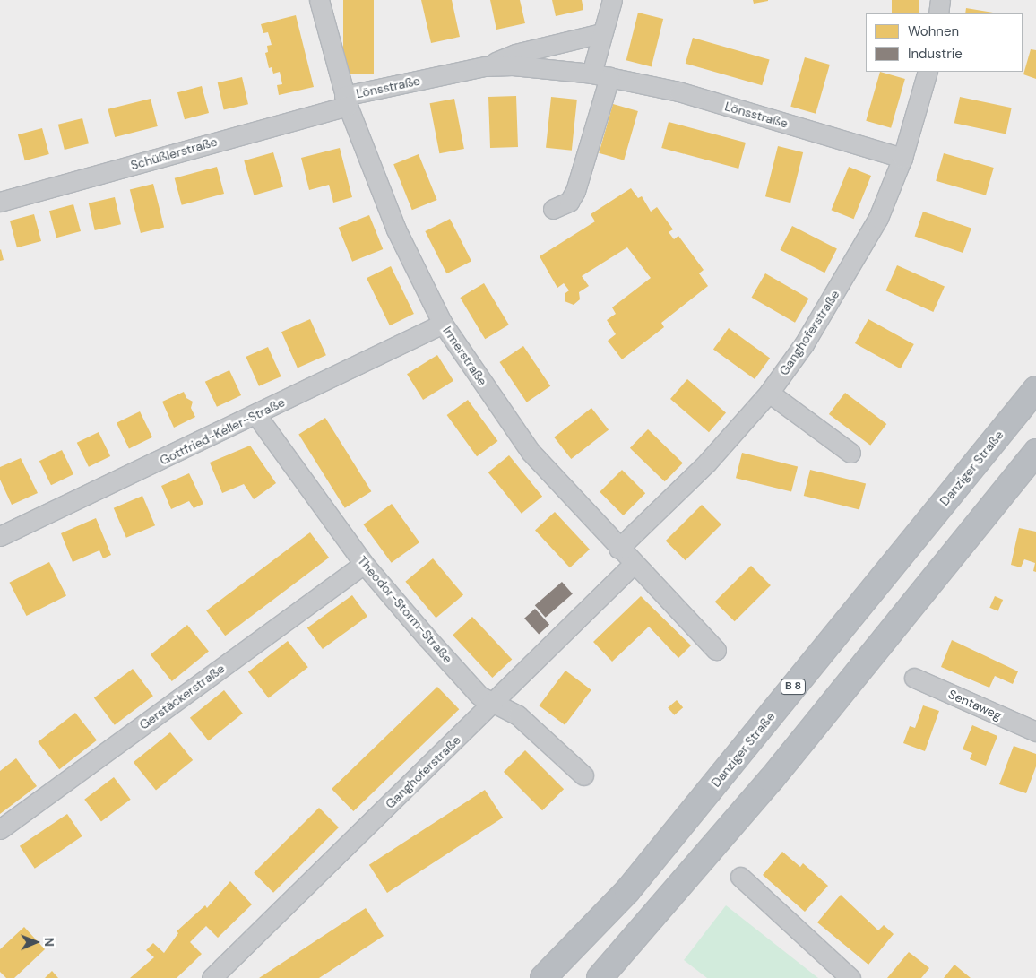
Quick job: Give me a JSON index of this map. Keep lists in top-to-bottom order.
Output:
{
  "streets": {
    "highway": ["Danziger Straße", "B 8"],
    "street": [
      "Lönsstraße",
      "Schüßlerstraße",
      "Ganghoferstraße",
      "Irmerstraße",
      "Gottfried-Keller-Straße",
      "Theodor-Storm-Straße",
      "Gerstäckerstraße",
      "Sentaweg"
    ]
  },
  "crossings": [
    ["Lönsstraße", "Schüßlerstraße"],
    ["Lönsstraße", "Ganghoferstraße"],
    ["Lönsstraße", "Irmerstraße"],
    ["Schüßlerstraße", "Irmerstraße"],
    ["Ganghoferstraße", "Irmerstraße"],
    ["Ganghoferstraße", "Theodor-Storm-Straße"],
    ["Irmerstraße", "Gottfried-Keller-Straße"],
    ["Gottfried-Keller-Straße", "Theodor-Storm-Straße"],
    ["Theodor-Storm-Straße", "Gerstäckerstraße"]
  ],
  "legend": ["Wohnen", "Industrie"],
  "north": "right"
}
